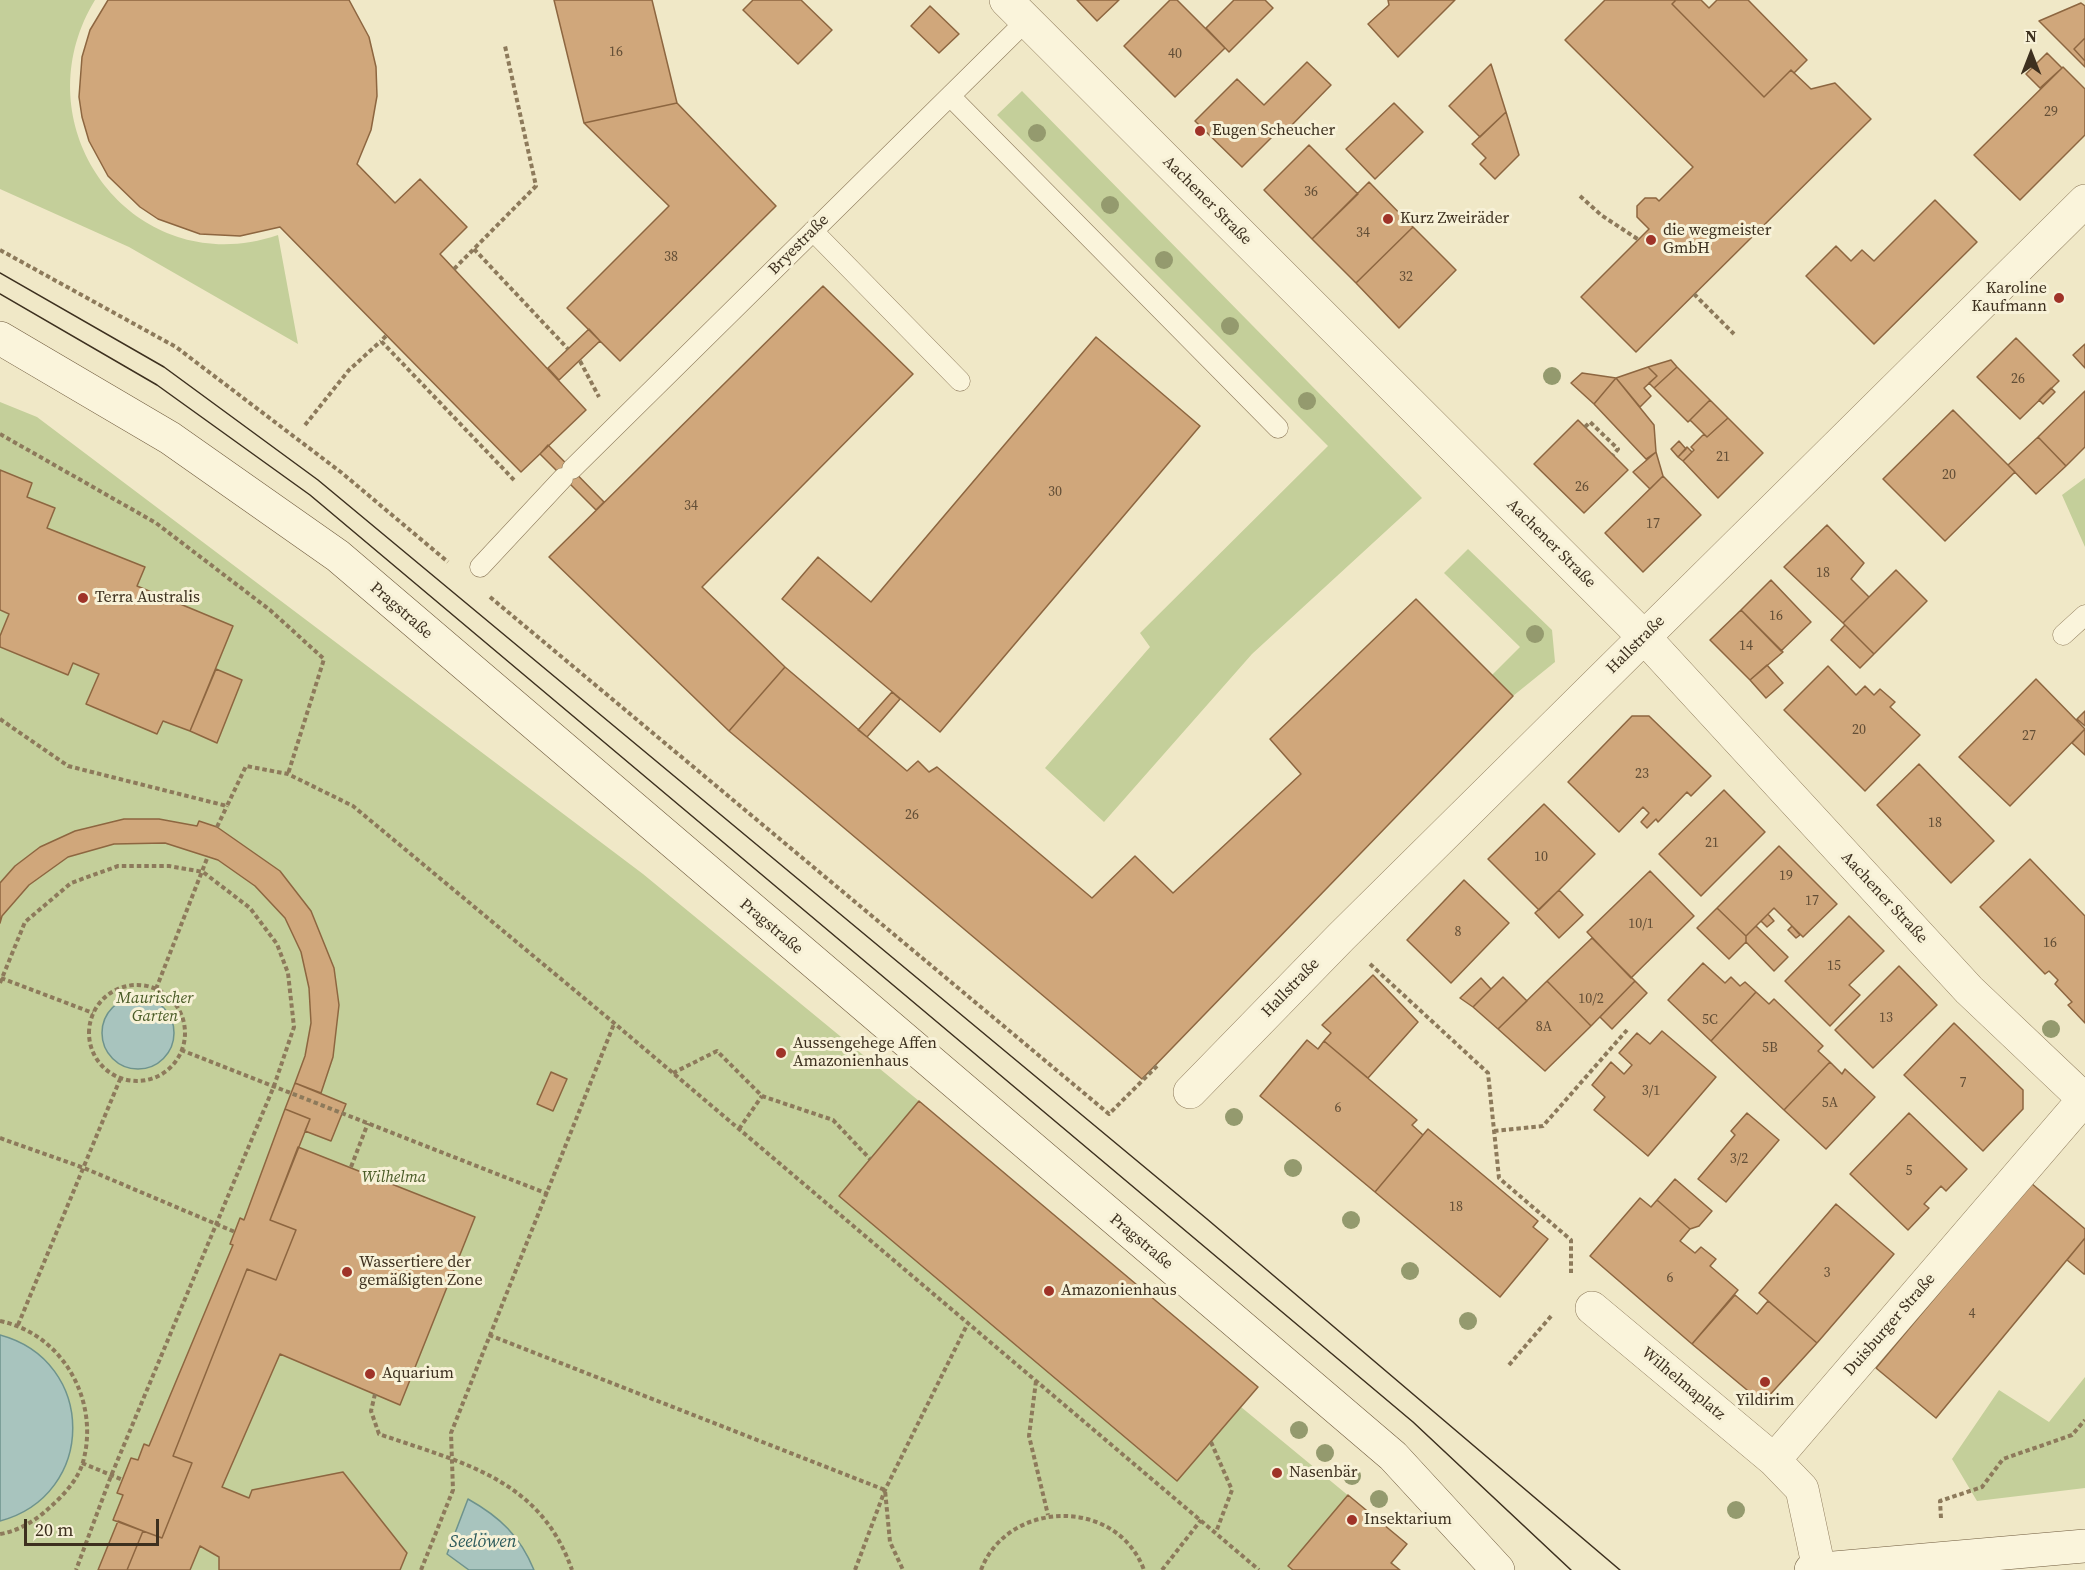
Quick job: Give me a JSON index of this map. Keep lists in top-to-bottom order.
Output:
{
  "streets": {
    "street": [
      "Aachener Straße",
      "Pragstraße",
      "Hallstraße",
      "Duisburger Straße",
      "Wilhelmaplatz"
    ],
    "lane": ["Bryestraße"]
  },
  "crossings": [
    ["Aachener Straße", "Bryestraße"],
    ["Aachener Straße", "Hallstraße"],
    ["Aachener Straße", "Duisburger Straße"],
    ["Duisburger Straße", "Wilhelmaplatz"]
  ],
  "water": ["Seelöwen"],
  "parks": ["Maurischer Garten", "Wilhelma"],
  "places": [
    "Eugen Scheucher",
    "Kurz Zweiräder",
    "die wegmeister GmbH",
    "Karoline Kaufmann",
    "Terra Australis",
    "Aussengehege Affen Amazonienhaus",
    "Wassertiere der gemäßigten Zone",
    "Amazonienhaus",
    "Aquarium",
    "Yildirim",
    "Nasenbär",
    "Insektarium"
  ],
  "house_numbers": [
    "16",
    "40",
    "29",
    "36",
    "34",
    "38",
    "32",
    "26",
    "21",
    "20",
    "26",
    "30",
    "34",
    "17",
    "18",
    "16",
    "14",
    "20",
    "27",
    "23",
    "26",
    "18",
    "21",
    "10",
    "19",
    "17",
    "10/1",
    "8",
    "16",
    "15",
    "10/2",
    "13",
    "5C",
    "8A",
    "5B",
    "7",
    "3/1",
    "5A",
    "6",
    "3/2",
    "5",
    "18",
    "3",
    "6",
    "4"
  ],
  "scale_bar": "20 m",
  "north": "top"
}
